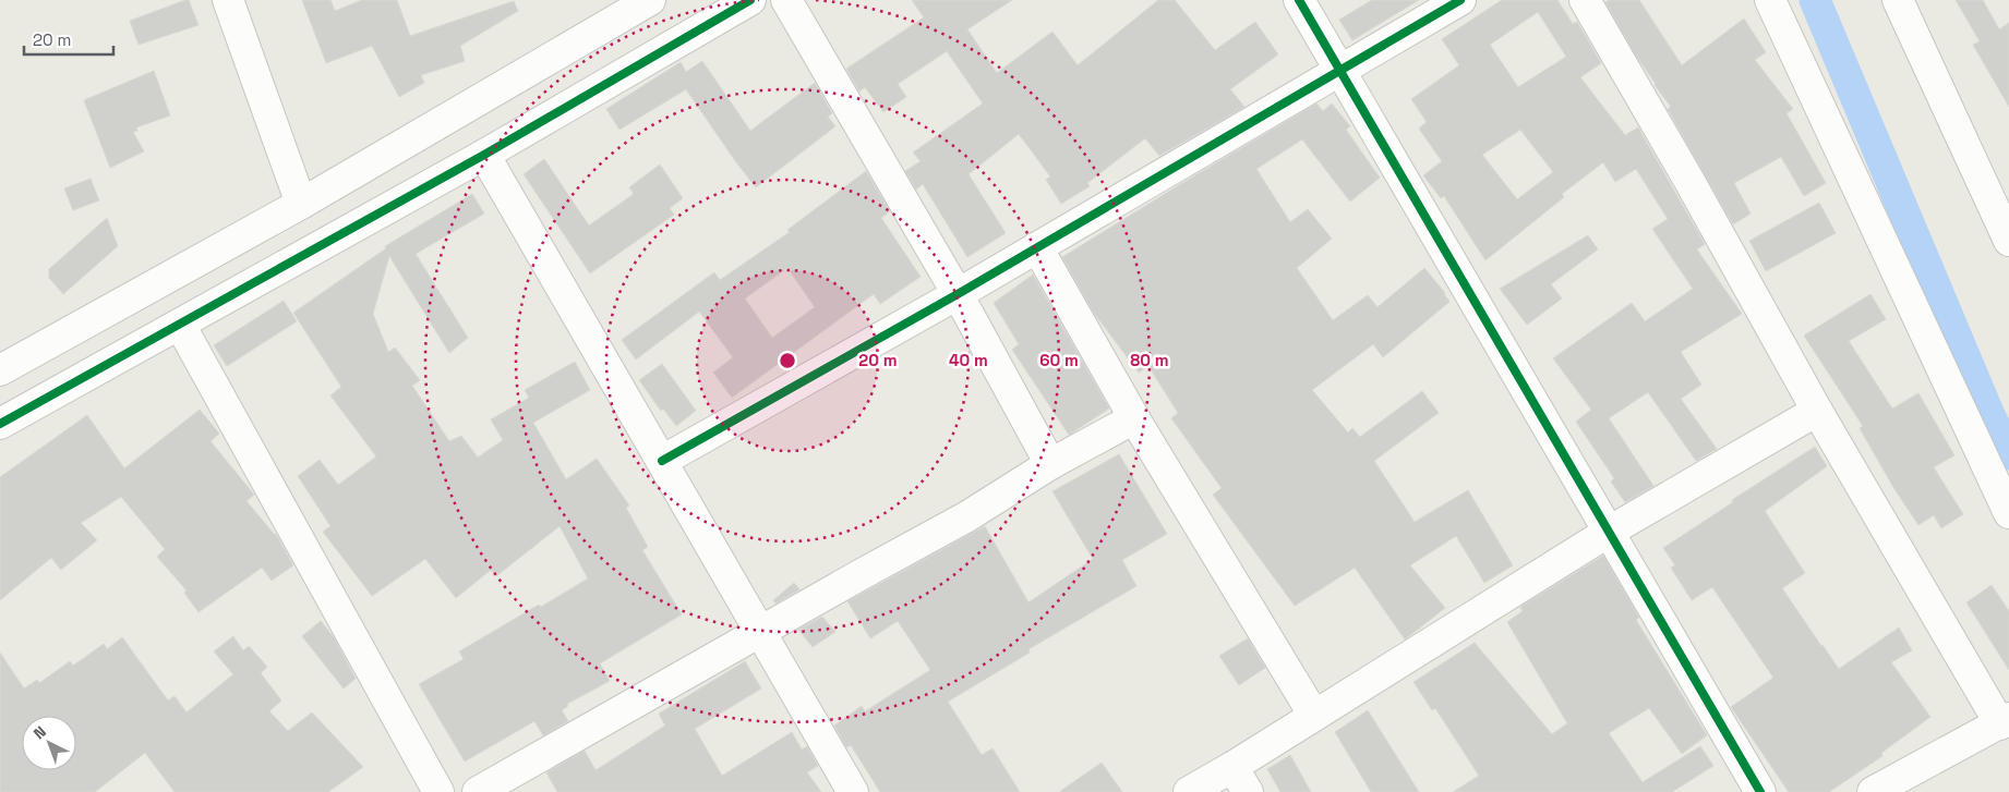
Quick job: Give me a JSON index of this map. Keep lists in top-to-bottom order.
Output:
{
  "scale_bar": "20 m",
  "north": "top left",
  "rings": [
    "20 m",
    "40 m",
    "60 m",
    "80 m"
  ]
}
